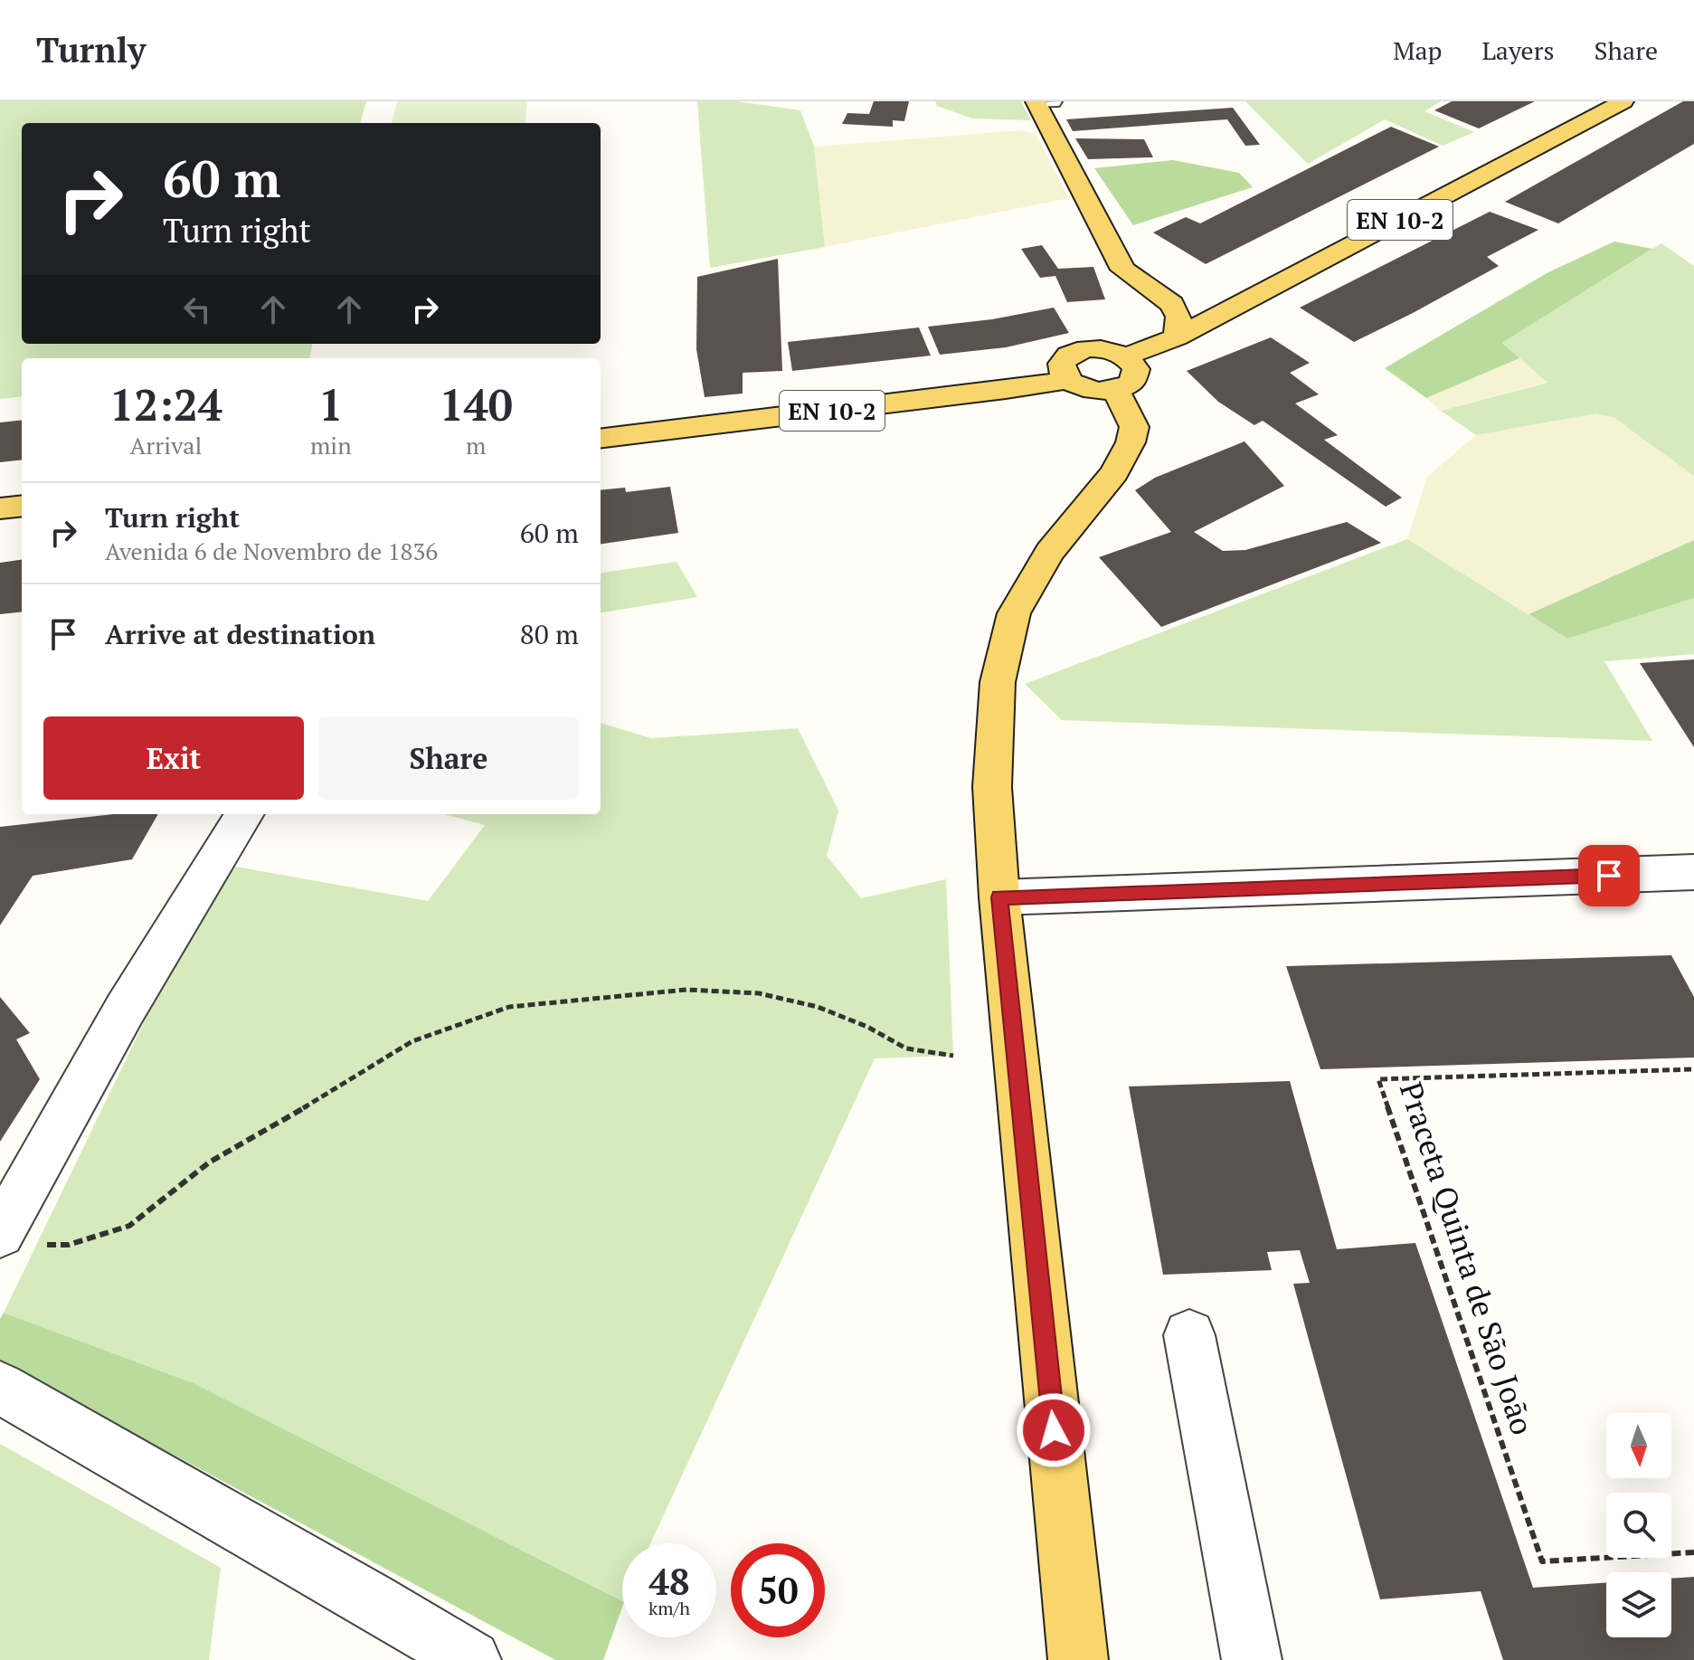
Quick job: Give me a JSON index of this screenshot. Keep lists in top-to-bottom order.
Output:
{
  "streets": {
    "main road": ["EN 10-2"],
    "path": ["Praceta Quinta de São João"]
  },
  "north": "bottom",
  "page": {
    "header": "Turnly",
    "nav": ["Map", "Layers", "Share"],
    "turn": ["60 m", "Turn right"],
    "eta": [
      "12:24",
      "Arrival",
      "1",
      "min",
      "140",
      "m"
    ],
    "list": [
      {
        "name": "Turn right",
        "note": "Avenida 6 de Novembro de 1836",
        "value": "60 m"
      },
      {
        "name": "Arrive at destination",
        "value": "80 m"
      }
    ],
    "buttons": ["Exit", "Share"],
    "speed": "48 km/h",
    "limit": "50"
  }
}
